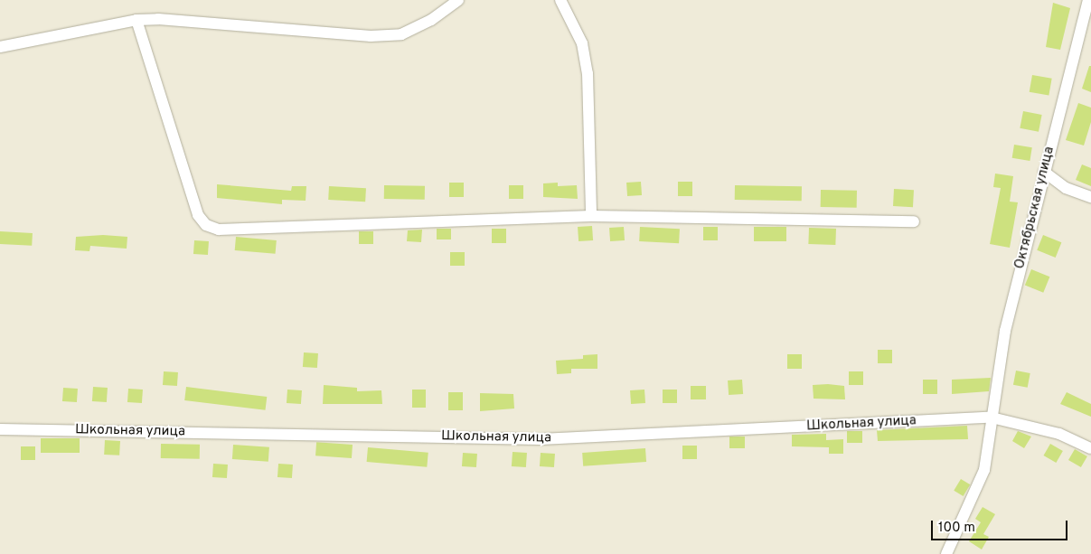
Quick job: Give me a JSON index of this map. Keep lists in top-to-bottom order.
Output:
{
  "streets": {
    "street": ["Октябрьская улица", "Школьная улица"]
  },
  "crossings": [
    ["Октябрьская улица", "Школьная улица"]
  ],
  "scale_bar": "100 m"
}
